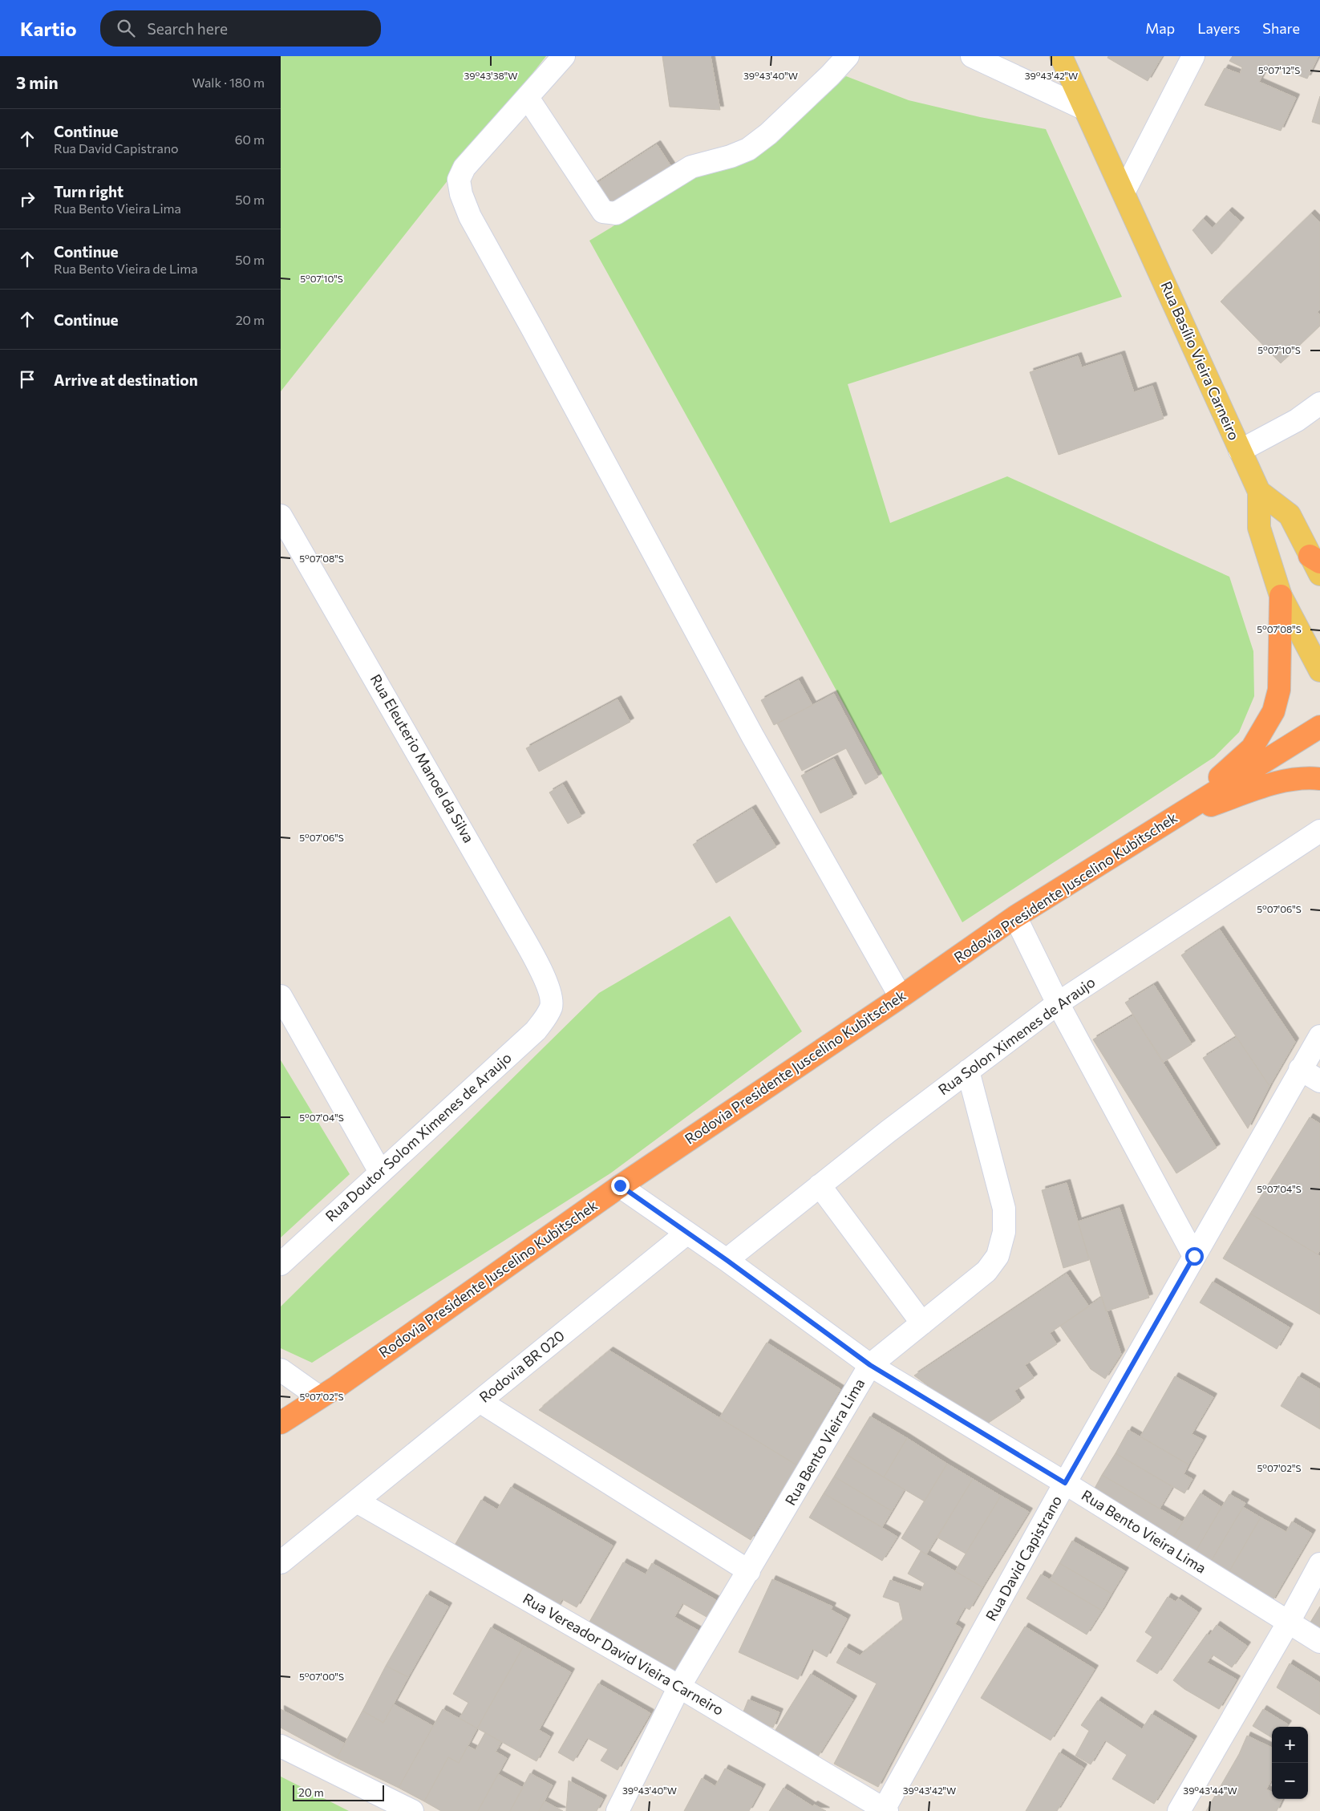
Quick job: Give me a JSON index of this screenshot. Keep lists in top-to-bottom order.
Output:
{
  "streets": {
    "highway": ["Rodovia Presidente Juscelino Kubitschek"],
    "main road": ["Rua Basílio Vieira Carneiro"],
    "street": [
      "Rua Eleuterio Manoel da Silva",
      "Rua Solon Ximenes de Araujo",
      "Rua Doutor Solom Ximenes de Araujo",
      "Rodovia BR 020",
      "Rua Bento Vieira Lima",
      "Rua David Capistrano",
      "Rua Vereador David Vieira Carneiro"
    ]
  },
  "crossings": [
    ["Rua Eleuterio Manoel da Silva", "Rua Doutor Solom Ximenes de Araujo"],
    ["Rodovia BR 020", "Rua Vereador David Vieira Carneiro"],
    ["Rua Bento Vieira Lima", "Rua David Capistrano"],
    ["Rua Bento Vieira Lima", "Rua Vereador David Vieira Carneiro"],
    ["Rua David Capistrano", "Rua Vereador David Vieira Carneiro"]
  ],
  "scale_bar": "20 m",
  "page": {
    "header": "Kartio",
    "search": "Search here",
    "nav": ["Map", "Layers", "Share"],
    "heading": ["3 min", "Walk · 180 m"],
    "list": [
      ["Continue", "Rua David Capistrano", "60 m"],
      ["Turn right", "Rua Bento Vieira Lima", "50 m"],
      ["Continue", "Rua Bento Vieira de Lima", "50 m"],
      ["Continue", "20 m"],
      "Arrive at destination"
    ],
    "map_buttons": ["+", "−"],
    "scale": "20 m"
  },
  "coordinates": [
    "5°07'12\"S",
    "39°43'38\"W",
    "39°43'40\"W",
    "39°43'42\"W",
    "5°07'10\"S",
    "5°07'08\"S",
    "5°07'06\"S",
    "5°07'04\"S",
    "5°07'02\"S",
    "5°07'00\"S",
    "39°43'44\"W"
  ]
}
